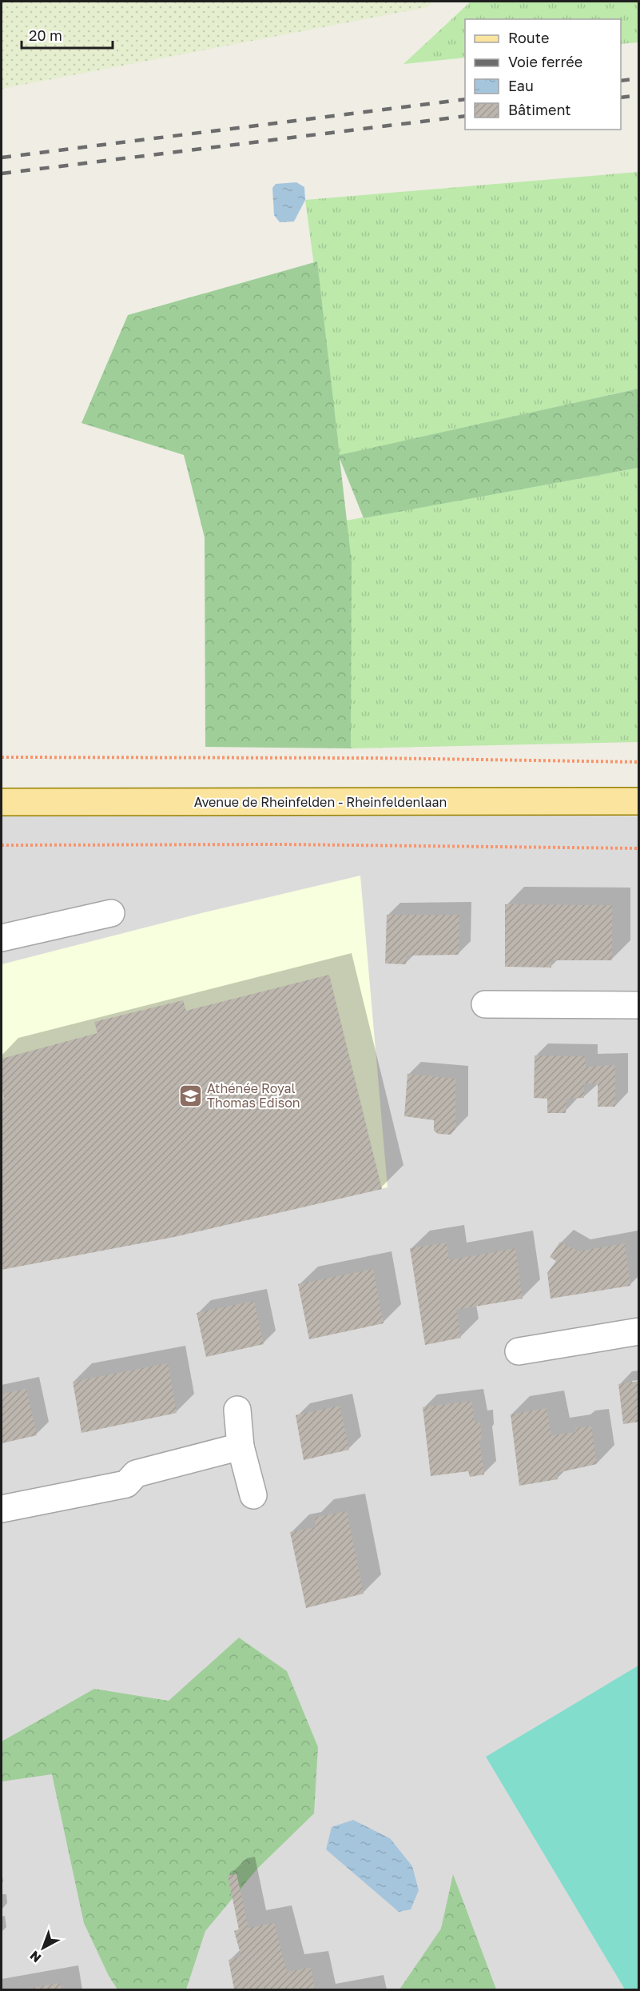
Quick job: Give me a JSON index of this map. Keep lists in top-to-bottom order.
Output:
{
  "streets": {
    "main road": ["Avenue de Rheinfelden - Rheinfeldenlaan"]
  },
  "places": {
    "school or university": ["Athénée Royal Thomas Edison"]
  },
  "legend": [
    "Route",
    "Voie ferrée",
    "Eau",
    "Bâtiment"
  ],
  "scale_bar": "20 m",
  "north": "bottom left"
}
